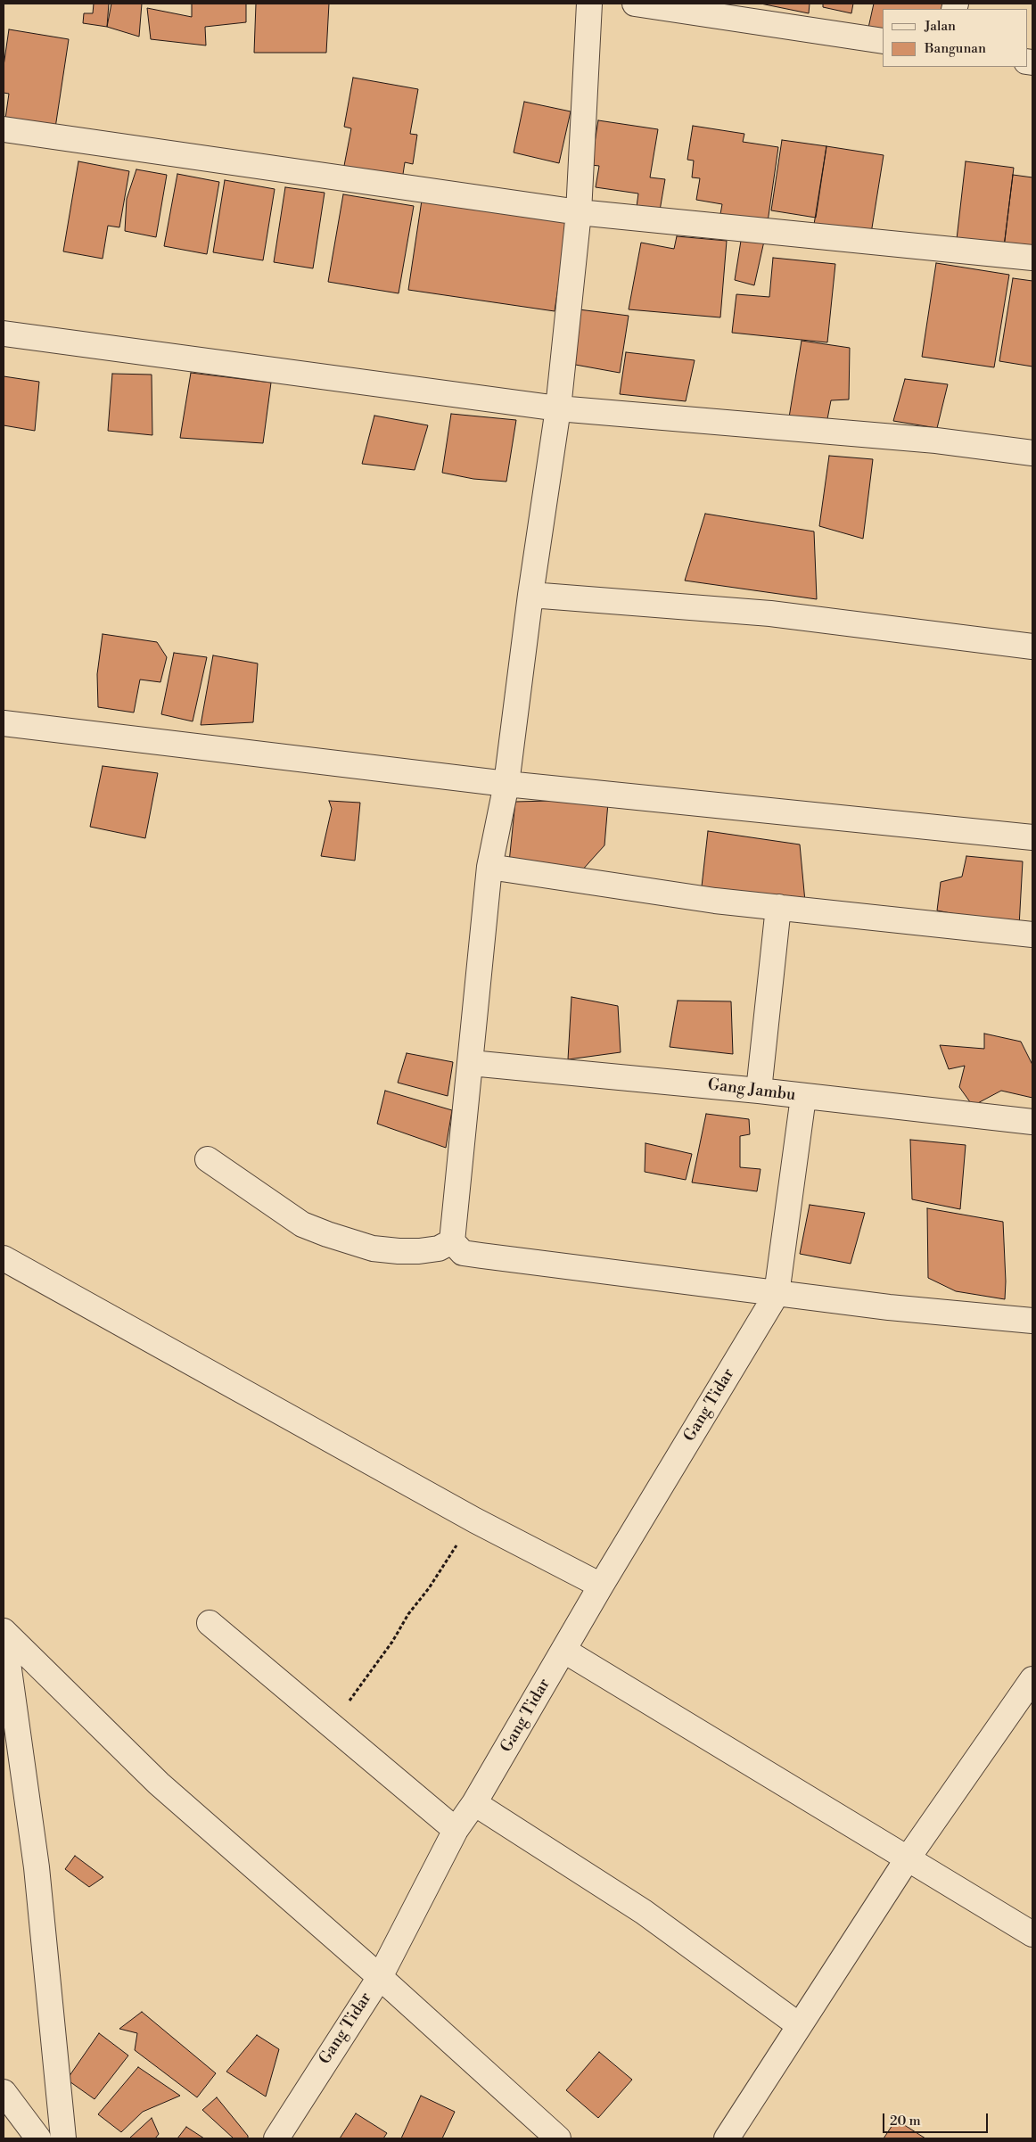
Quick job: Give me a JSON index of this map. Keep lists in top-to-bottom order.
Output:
{
  "streets": {
    "street": ["Gang Jambu", "Gang Tidar"]
  },
  "legend": ["Jalan", "Bangunan"],
  "scale_bar": "20 m"
}
